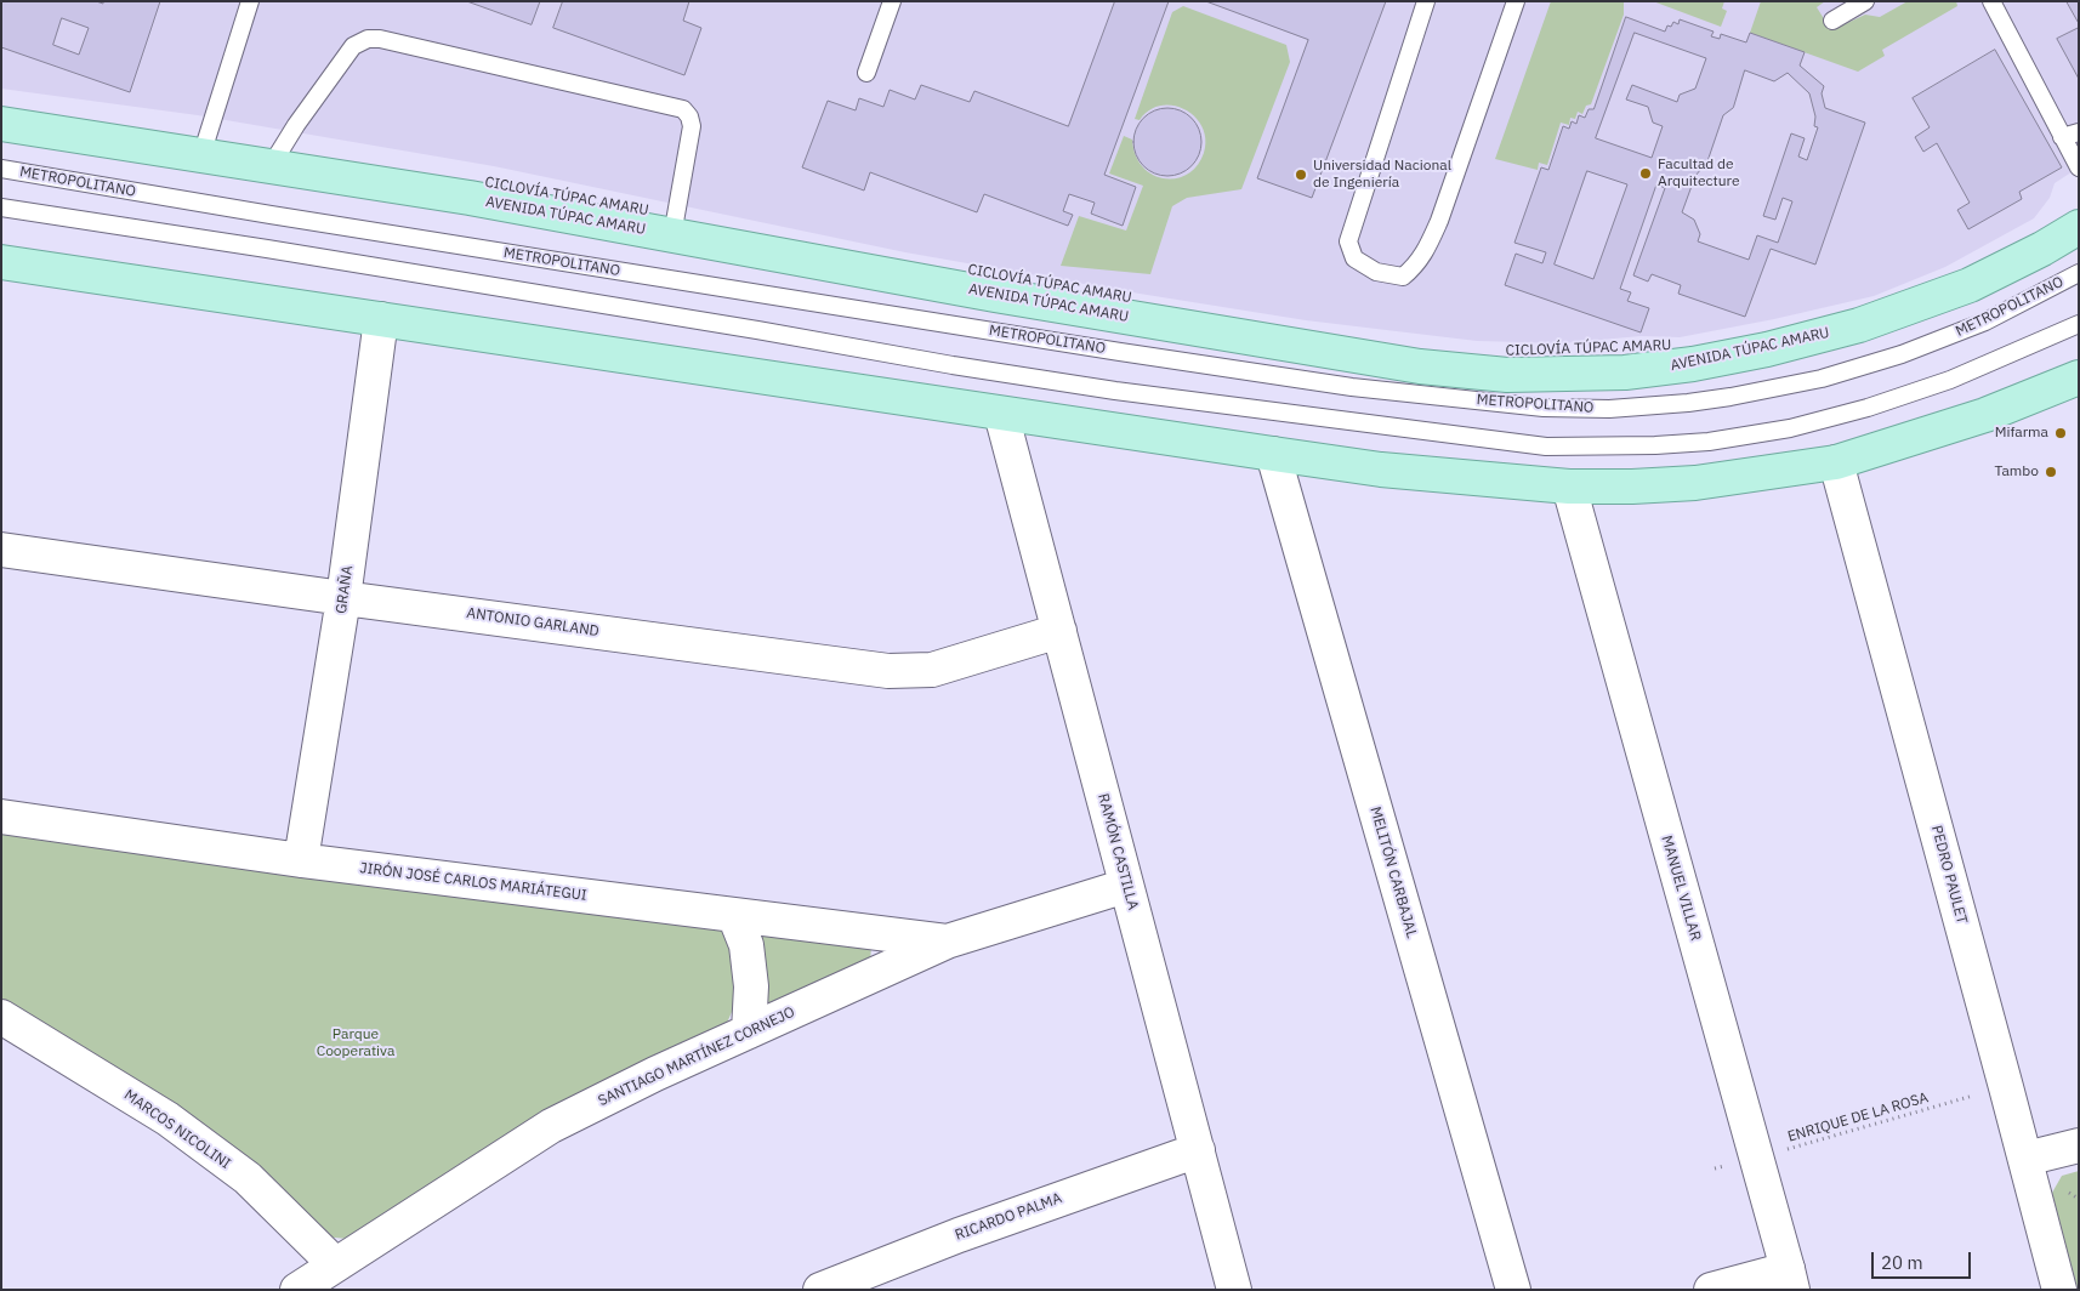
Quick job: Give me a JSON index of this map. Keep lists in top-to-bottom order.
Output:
{
  "streets": {
    "main road": ["AVENIDA TÚPAC AMARU"],
    "street": [
      "GRAÑA",
      "ANTONIO GARLAND",
      "RAMÓN CASTILLA",
      "MELITÓN CARBAJAL",
      "PEDRO PAULET",
      "JIRÓN JOSÉ CARLOS MARIÁTEGUI",
      "MANUEL VILLAR",
      "SANTIAGO MARTÍNEZ CORNEJO",
      "MARCOS NICOLINI",
      "RICARDO PALMA"
    ],
    "lane": ["METROPOLITANO"],
    "path": ["ENRIQUE DE LA ROSA"]
  },
  "crossings": [
    ["GRAÑA", "ANTONIO GARLAND"],
    ["GRAÑA", "JIRÓN JOSÉ CARLOS MARIÁTEGUI"],
    ["ANTONIO GARLAND", "RAMÓN CASTILLA"],
    ["RAMÓN CASTILLA", "SANTIAGO MARTÍNEZ CORNEJO"],
    ["RAMÓN CASTILLA", "RICARDO PALMA"],
    ["PEDRO PAULET", "ENRIQUE DE LA ROSA"],
    ["JIRÓN JOSÉ CARLOS MARIÁTEGUI", "SANTIAGO MARTÍNEZ CORNEJO"],
    ["MANUEL VILLAR", "ENRIQUE DE LA ROSA"],
    ["SANTIAGO MARTÍNEZ CORNEJO", "MARCOS NICOLINI"]
  ],
  "parks": ["Parque Cooperativa"],
  "places": [
    "Facultad de Arquitecture",
    "Universidad Nacional de Ingeniería",
    "Mifarma",
    "Tambo"
  ],
  "scale_bar": "20 m"
}
